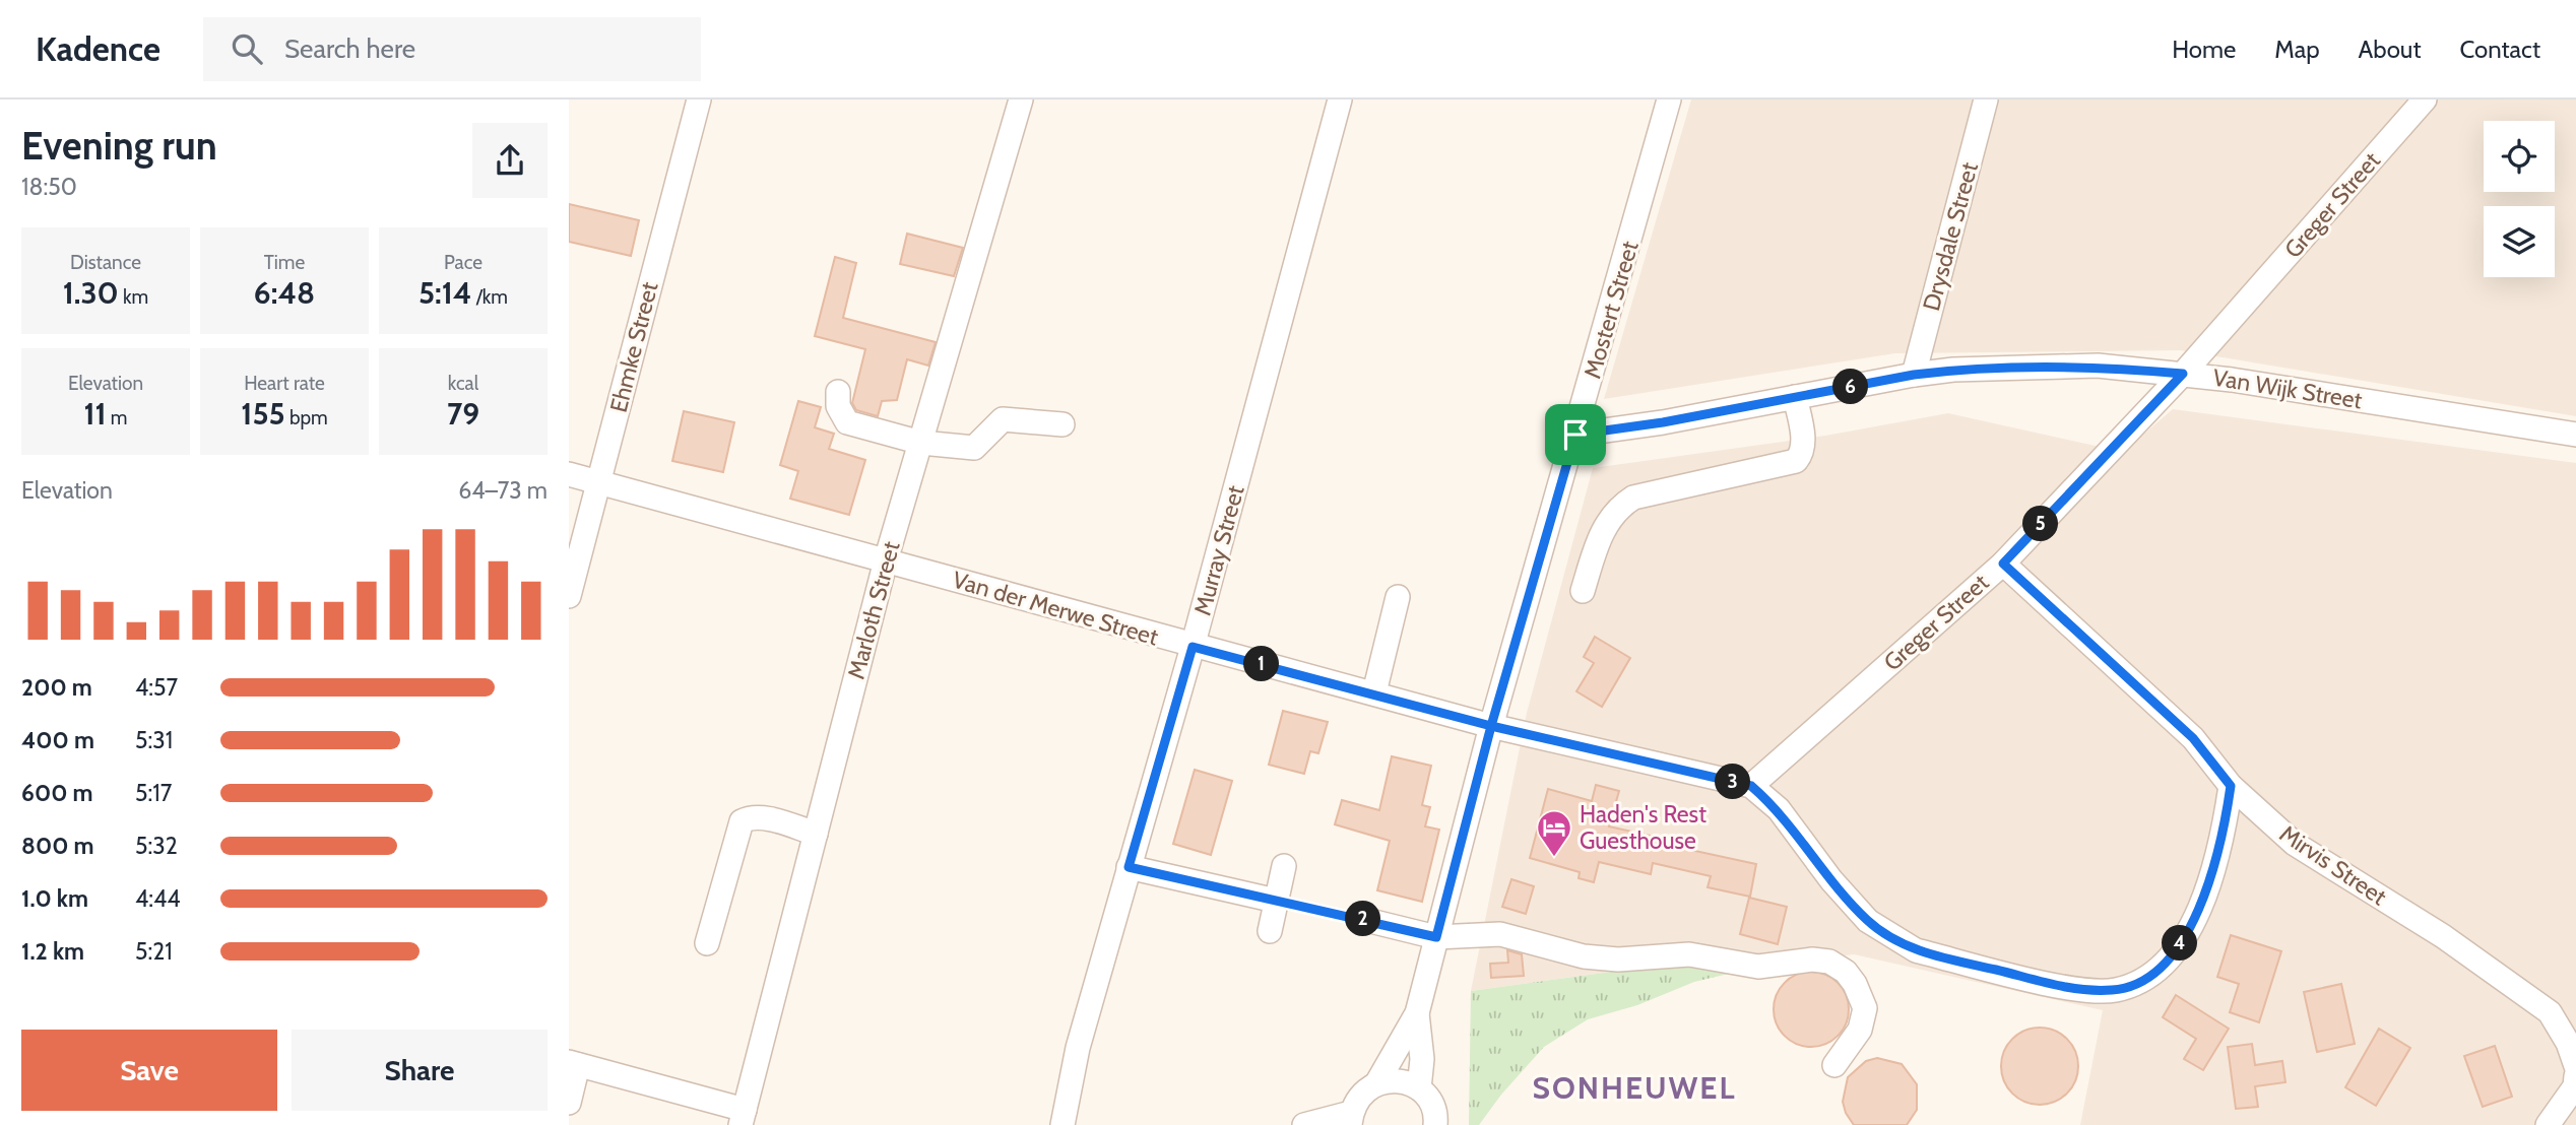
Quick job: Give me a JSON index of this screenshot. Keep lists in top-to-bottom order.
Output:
{
  "streets": {
    "street": [
      "Greger Street",
      "Drysdale Street",
      "Mostert Street",
      "Ehmke Street",
      "Van Wijk Street",
      "Murray Street",
      "Van der Merwe Street",
      "Marloth Street",
      "Mirvis Street"
    ]
  },
  "crossings": [
    ["Greger Street", "Van Wijk Street"],
    ["Greger Street", "Van der Merwe Street"],
    ["Greger Street", "Mirvis Street"],
    ["Drysdale Street", "Van Wijk Street"],
    ["Mostert Street", "Van Wijk Street"],
    ["Mostert Street", "Van der Merwe Street"],
    ["Ehmke Street", "Van der Merwe Street"],
    ["Murray Street", "Van der Merwe Street"],
    ["Van der Merwe Street", "Marloth Street"]
  ],
  "districts": ["SONHEUWEL"],
  "places": {
    "hotel": ["Haden's Rest Guesthouse"]
  },
  "page": {
    "header": "Kadence",
    "search": "Search here",
    "nav": [
      "Home",
      "Map",
      "About",
      "Contact"
    ],
    "heading": ["Evening run", "18:50"],
    "stats": [
      ["Distance", "1.30 km"],
      ["Time", "6:48"],
      ["Pace", "5:14 /km"],
      ["Elevation", "11 m"],
      ["Heart rate", "155 bpm"],
      ["kcal", "79"]
    ],
    "pins": [
      "6",
      "5",
      "1",
      "3",
      "2",
      "4"
    ],
    "chart": ["Elevation", "64–73 m"],
    "list": [
      {
        "name": "200 m",
        "note": "4:57"
      },
      {
        "name": "400 m",
        "note": "5:31"
      },
      {
        "name": "600 m",
        "note": "5:17"
      },
      {
        "name": "800 m",
        "note": "5:32"
      },
      {
        "name": "1.0 km",
        "note": "4:44"
      },
      {
        "name": "1.2 km",
        "note": "5:21"
      }
    ],
    "buttons": ["Save", "Share"]
  }
}
